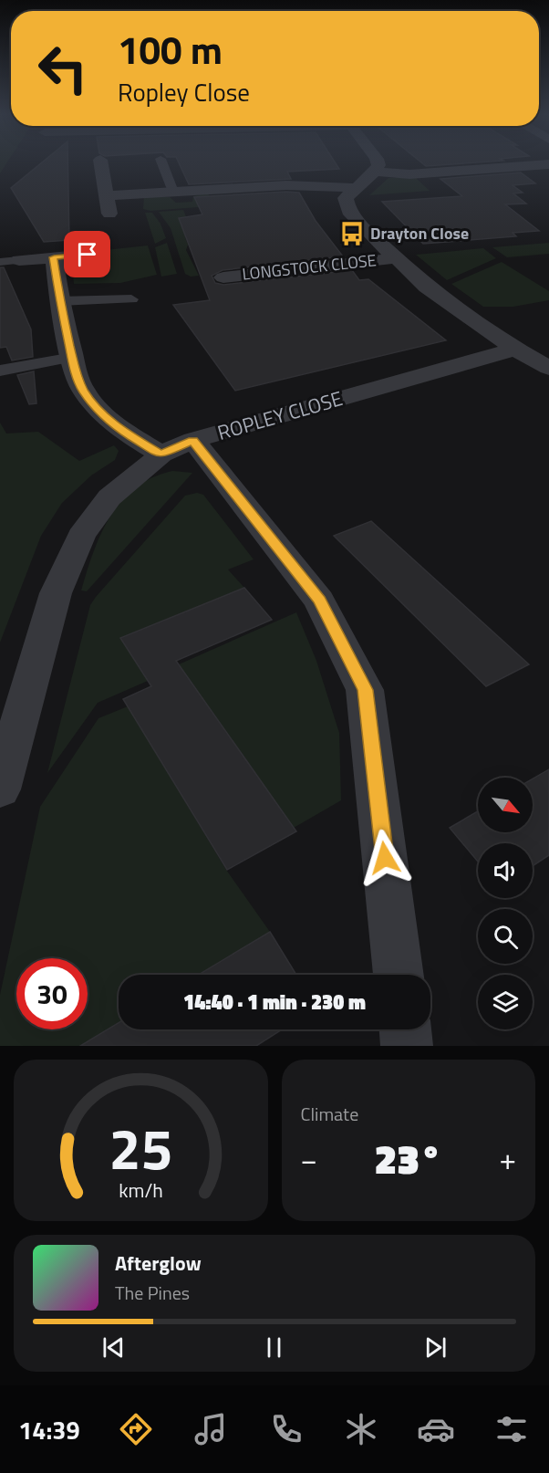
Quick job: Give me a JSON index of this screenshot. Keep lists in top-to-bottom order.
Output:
{
  "streets": {
    "street": ["LONGSTOCK CLOSE", "ROPLEY CLOSE"]
  },
  "places": {
    "bus stop": ["Drayton Close"]
  },
  "north": "bottom right",
  "page": {
    "turn": ["100 m", "Ropley Close"],
    "limit": "30",
    "trip": "14:40 · 1 min · 230 m",
    "tile": "Climate",
    "heat": ["−", "23°", "+"],
    "song": ["Afterglow", "The Pines"],
    "tabs": "14:39",
    "gauge": ["25", "km/h"]
  }
}
